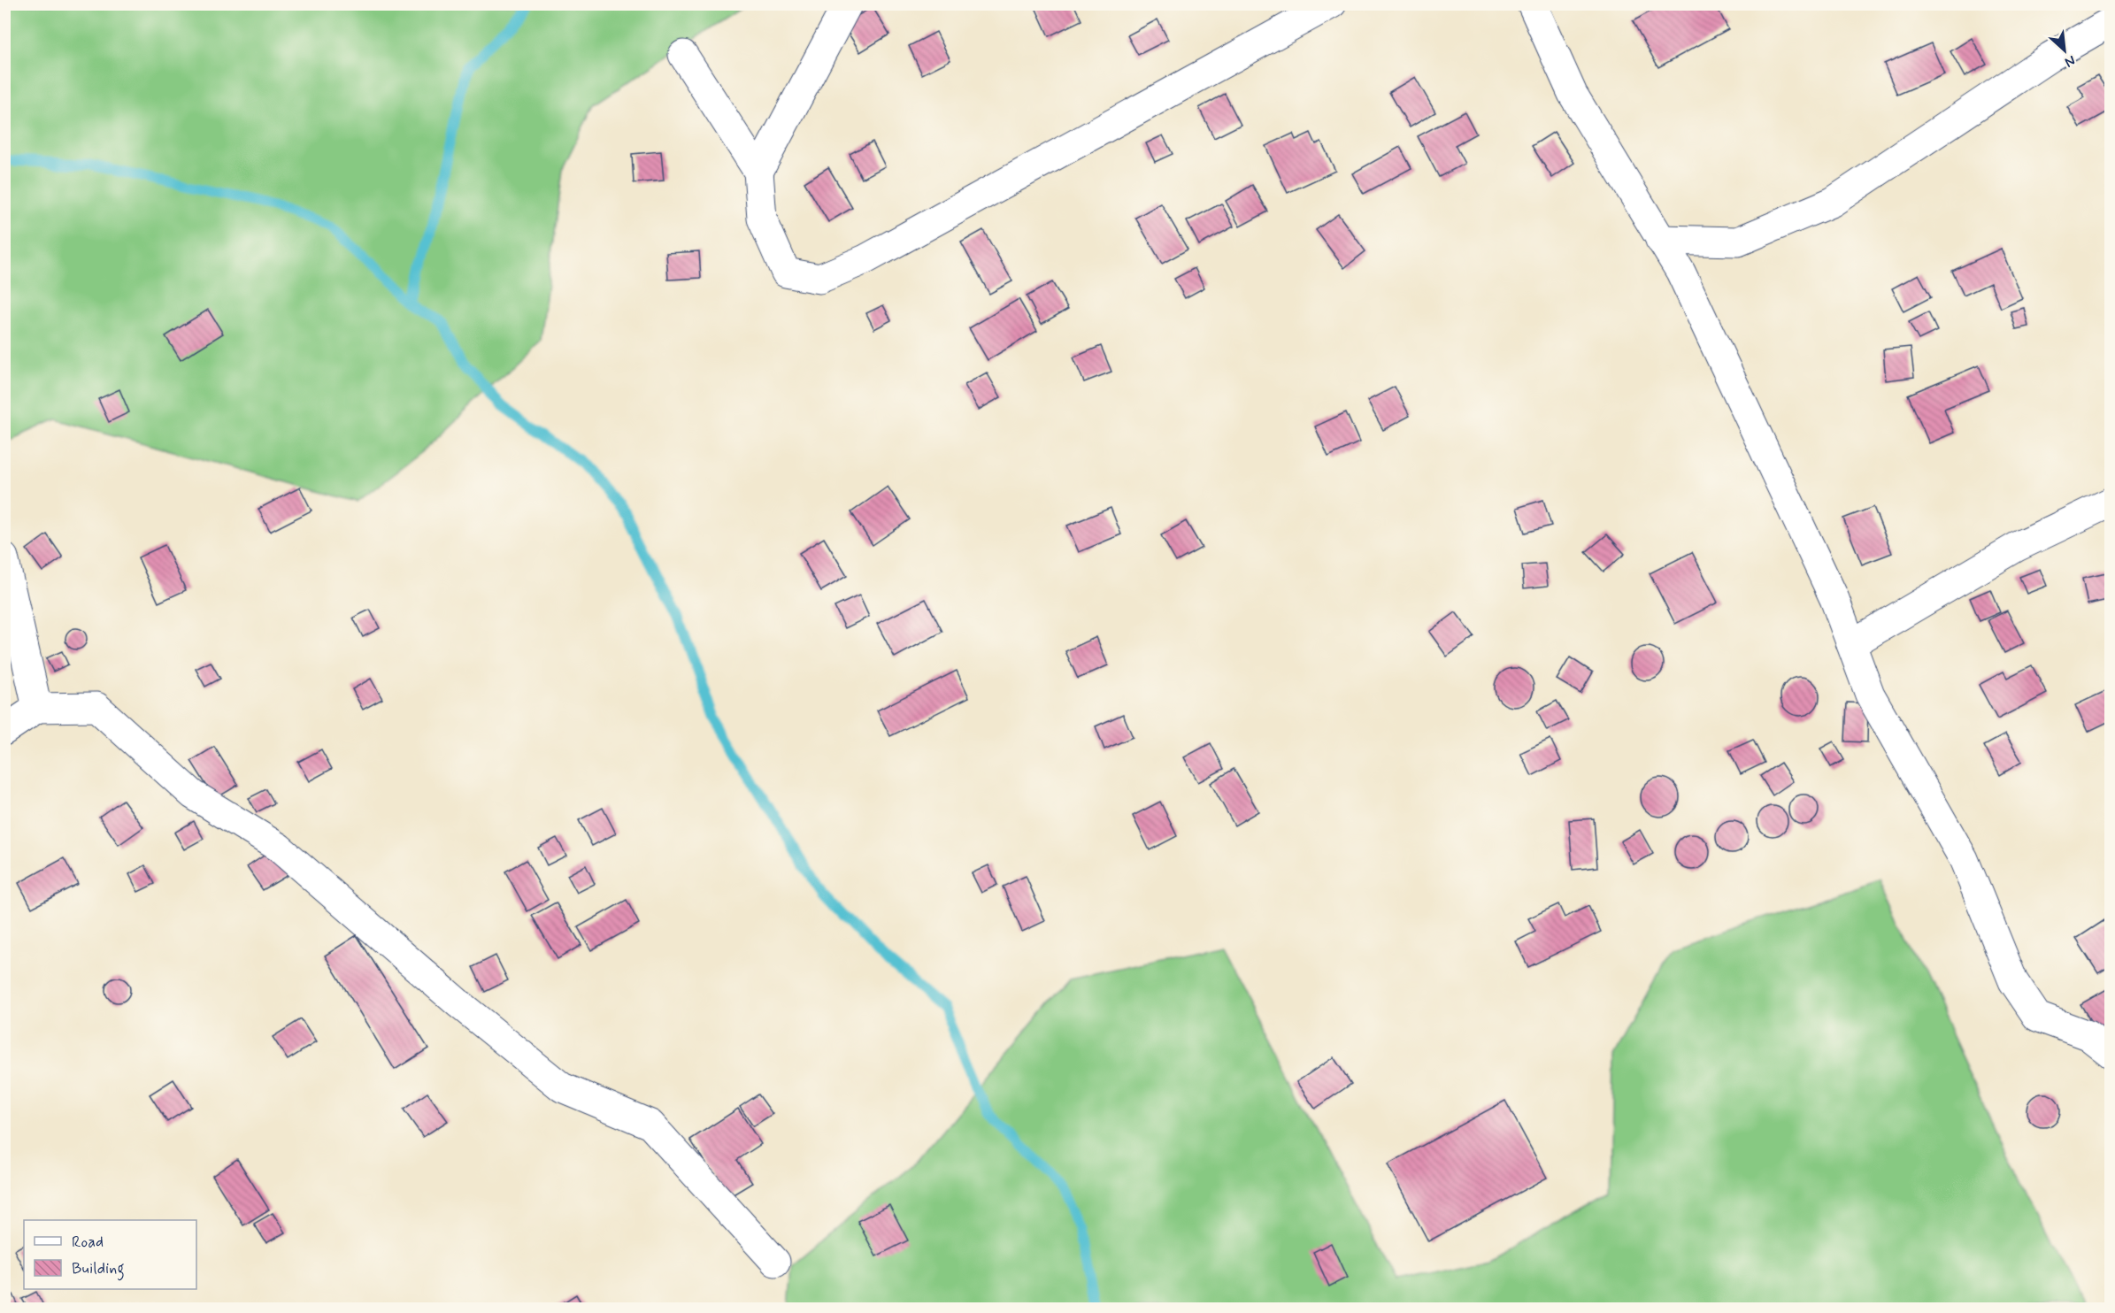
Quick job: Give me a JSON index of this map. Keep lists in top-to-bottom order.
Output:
{
  "legend": ["Road", "Building"],
  "north": "bottom right"
}
